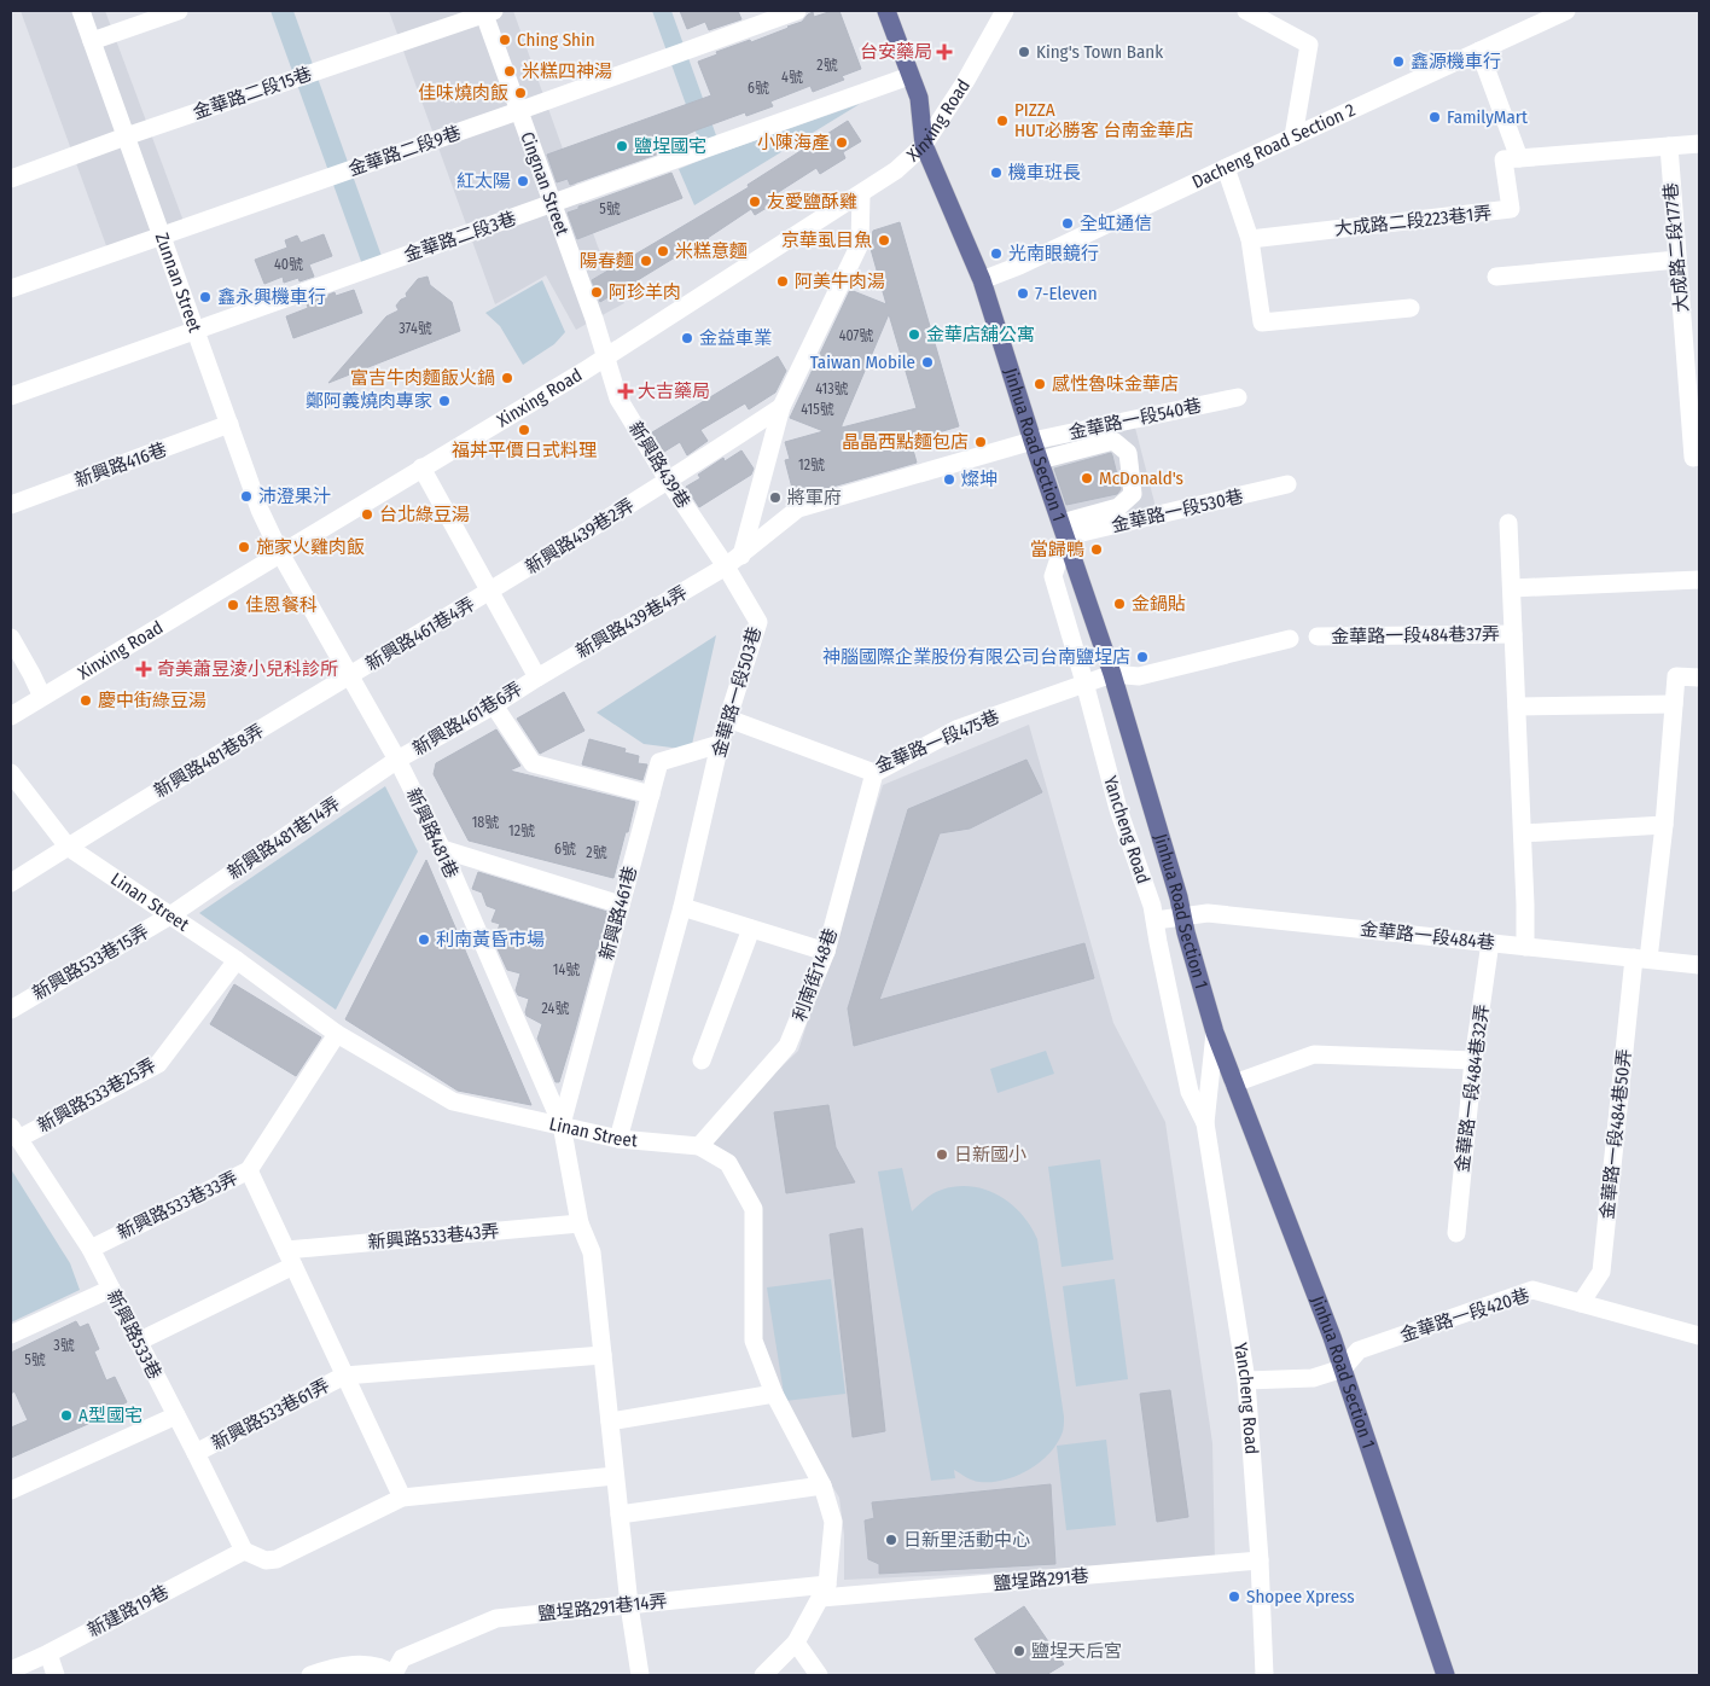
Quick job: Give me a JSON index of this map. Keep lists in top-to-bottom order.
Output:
{
  "streets": {
    "main road": ["Jinhua Road Section 1"],
    "street": [
      "金華路二段15巷",
      "Xinxing Road",
      "Dacheng Road Section 2",
      "金華路二段9巷",
      "Cingnan Street",
      "大成路二段223巷1弄",
      "金華路二段3巷",
      "大成路二段177巷",
      "Zunnan Street",
      "金華路一段540巷",
      "新興路416巷",
      "新興路439巷",
      "金華路一段530巷",
      "新興路439巷2弄",
      "新興路439巷4弄",
      "新興路461巷4弄",
      "金華路一段484巷37弄",
      "金華路一段503巷",
      "新興路461巷6弄",
      "金華路一段475巷",
      "新興路481巷8弄",
      "Yancheng Road",
      "新興路481巷",
      "新興路481巷14弄",
      "Linan Street",
      "新興路461巷",
      "金華路一段484巷",
      "新興路533巷15弄",
      "利南街148巷",
      "金華路一段484巷32弄",
      "新興路533巷25弄",
      "金華路一段484巷50弄",
      "新興路533巷33弄",
      "新興路533巷43弄",
      "金華路一段420巷",
      "新興路533巷",
      "新興路533巷61弄",
      "鹽埕路291巷",
      "鹽埕路291巷14弄",
      "新建路19巷"
    ]
  },
  "crossings": [
    ["金華路二段15巷", "Cingnan Street"],
    ["金華路二段15巷", "Zunnan Street"],
    ["Xinxing Road", "Cingnan Street"],
    ["Xinxing Road", "Zunnan Street"],
    ["Xinxing Road", "Jinhua Road Section 1"],
    ["Xinxing Road", "新興路439巷"],
    ["Xinxing Road", "新興路481巷"],
    ["Dacheng Road Section 2", "Jinhua Road Section 1"],
    ["金華路二段9巷", "Cingnan Street"],
    ["金華路二段9巷", "Zunnan Street"],
    ["Cingnan Street", "金華路二段3巷"],
    ["Cingnan Street", "新興路439巷"],
    ["金華路二段3巷", "Zunnan Street"],
    ["金華路二段3巷", "Jinhua Road Section 1"],
    ["Zunnan Street", "新興路416巷"],
    ["Zunnan Street", "新興路481巷"],
    ["金華路一段540巷", "Jinhua Road Section 1"],
    ["Jinhua Road Section 1", "金華路一段530巷"],
    ["Jinhua Road Section 1", "金華路一段475巷"],
    ["Jinhua Road Section 1", "Yancheng Road"],
    ["Jinhua Road Section 1", "金華路一段484巷"],
    ["Jinhua Road Section 1", "金華路一段420巷"],
    ["新興路439巷", "新興路439巷2弄"],
    ["新興路439巷", "新興路439巷4弄"],
    ["新興路439巷", "金華路一段503巷"],
    ["金華路一段530巷", "Yancheng Road"],
    ["新興路439巷2弄", "新興路461巷4弄"],
    ["新興路439巷4弄", "金華路一段503巷"],
    ["新興路439巷4弄", "新興路461巷6弄"],
    ["新興路461巷4弄", "新興路481巷8弄"],
    ["新興路461巷4弄", "新興路481巷"],
    ["金華路一段484巷37弄", "金華路一段484巷"],
    ["金華路一段503巷", "金華路一段475巷"],
    ["金華路一段503巷", "Linan Street"],
    ["金華路一段503巷", "新興路461巷"],
    ["新興路461巷6弄", "新興路481巷"],
    ["新興路461巷6弄", "新興路481巷14弄"],
    ["金華路一段475巷", "Yancheng Road"],
    ["金華路一段475巷", "利南街148巷"],
    ["新興路481巷8弄", "新興路481巷"],
    ["新興路481巷8弄", "Linan Street"],
    ["Yancheng Road", "金華路一段484巷"],
    ["Yancheng Road", "鹽埕路291巷"],
    ["新興路481巷", "新興路481巷14弄"],
    ["新興路481巷", "Linan Street"],
    ["新興路481巷", "新興路461巷"],
    ["新興路481巷14弄", "Linan Street"],
    ["新興路481巷14弄", "新興路533巷15弄"],
    ["Linan Street", "新興路461巷"],
    ["Linan Street", "新興路533巷15弄"],
    ["Linan Street", "利南街148巷"],
    ["Linan Street", "新興路533巷25弄"],
    ["Linan Street", "新興路533巷33弄"],
    ["Linan Street", "鹽埕路291巷"],
    ["Linan Street", "鹽埕路291巷14弄"],
    ["金華路一段484巷", "金華路一段484巷32弄"],
    ["金華路一段484巷", "金華路一段484巷50弄"],
    ["新興路533巷25弄", "新興路533巷"],
    ["金華路一段484巷50弄", "金華路一段420巷"],
    ["新興路533巷33弄", "新興路533巷"],
    ["新興路533巷43弄", "新興路533巷"],
    ["新興路533巷", "新興路533巷61弄"],
    ["新興路533巷", "新建路19巷"],
    ["鹽埕路291巷", "鹽埕路291巷14弄"]
  ],
  "places": {
    "other": [
      "Ching Shin",
      "King's Town Bank",
      "鑫源機車行",
      "米糕四神湯",
      "佳味燒肉飯",
      "FamilyMart",
      "PIZZA HUT必勝客 台南金華店",
      "小陳海產",
      "鹽埕國宅",
      "機車班長",
      "紅太陽",
      "友愛鹽酥雞",
      "全虹通信",
      "京華虱目魚",
      "米糕意麵",
      "光南眼鏡行",
      "陽春麵",
      "阿美牛肉湯",
      "阿珍羊肉",
      "7-Eleven",
      "鑫永興機車行",
      "金華店舖公寓",
      "金益車業",
      "Taiwan Mobile",
      "富吉牛肉麵飯火鍋",
      "感性魯味金華店",
      "鄭阿義燒肉專家",
      "福丼平價日式料理",
      "晶晶西點麵包店",
      "McDonald's",
      "燦坤",
      "沛澄果汁",
      "將軍府",
      "台北綠豆湯",
      "施家火雞肉飯",
      "當歸鴨",
      "金鍋貼",
      "佳恩餐科",
      "神腦國際企業股份有限公司台南鹽埕店",
      "慶中街綠豆湯",
      "利南黃昏市場",
      "日新國小",
      "A型國宅",
      "日新里活動中心",
      "Shopee Xpress",
      "鹽埕天后宮"
    ],
    "health": ["台安藥局", "大吉藥局", "奇美蕭昱淩小兒科診所"]
  },
  "house_numbers": [
    "2號",
    "4號",
    "6號",
    "5號",
    "40號",
    "374號",
    "407號",
    "413號",
    "415號",
    "12號",
    "18號",
    "12號",
    "6號",
    "2號",
    "14號",
    "24號",
    "3號",
    "5號"
  ]
}
